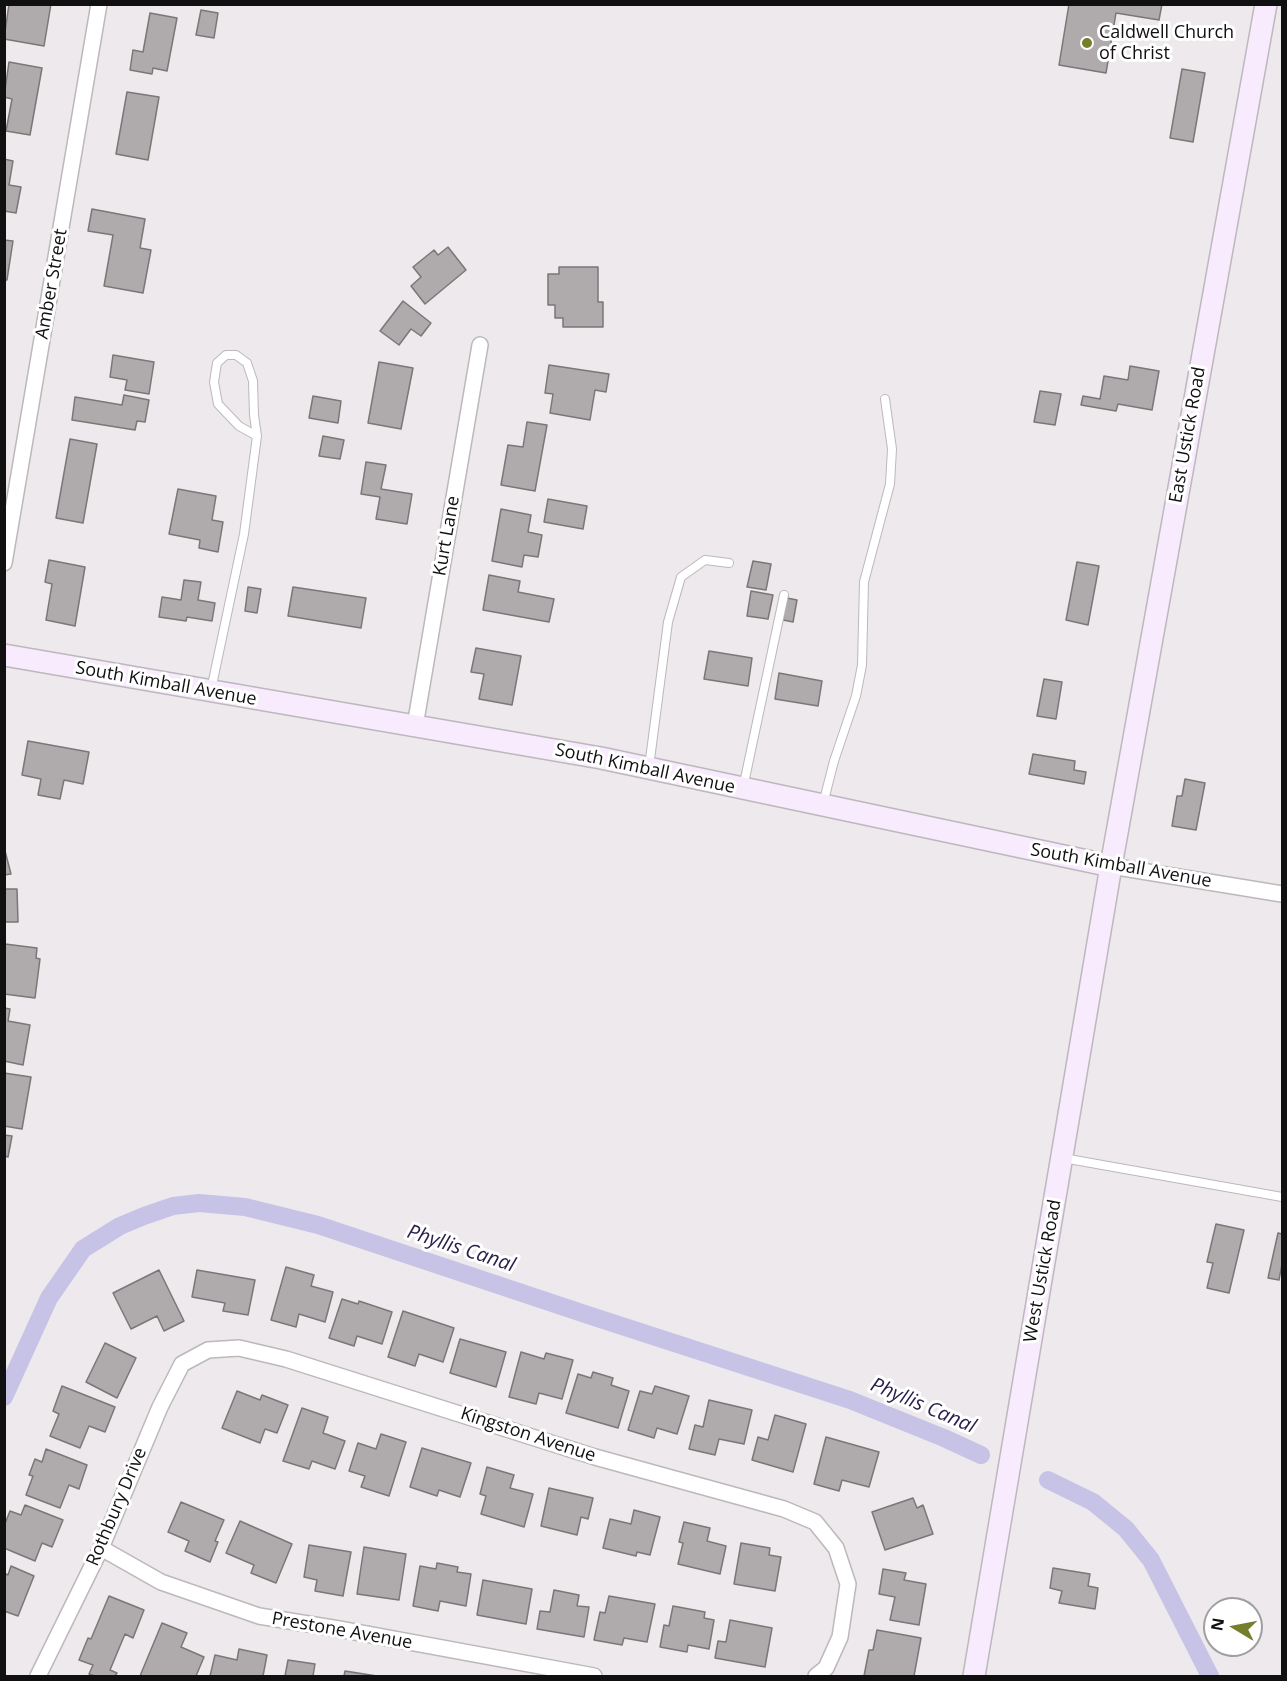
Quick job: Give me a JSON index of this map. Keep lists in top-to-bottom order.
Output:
{
  "streets": {
    "main road": ["East Ustick Road", "South Kimball Avenue", "West Ustick Road"],
    "street": [
      "Amber Street",
      "Kurt Lane",
      "Kingston Avenue",
      "Rothbury Drive",
      "Prestone Avenue"
    ]
  },
  "crossings": [
    ["East Ustick Road", "South Kimball Avenue"],
    ["East Ustick Road", "West Ustick Road"],
    ["Kurt Lane", "South Kimball Avenue"],
    ["South Kimball Avenue", "West Ustick Road"],
    ["Kingston Avenue", "Rothbury Drive"],
    ["Rothbury Drive", "Prestone Avenue"]
  ],
  "water": ["Phyllis Canal"],
  "places": ["Caldwell Church of Christ"],
  "north": "left"
}
